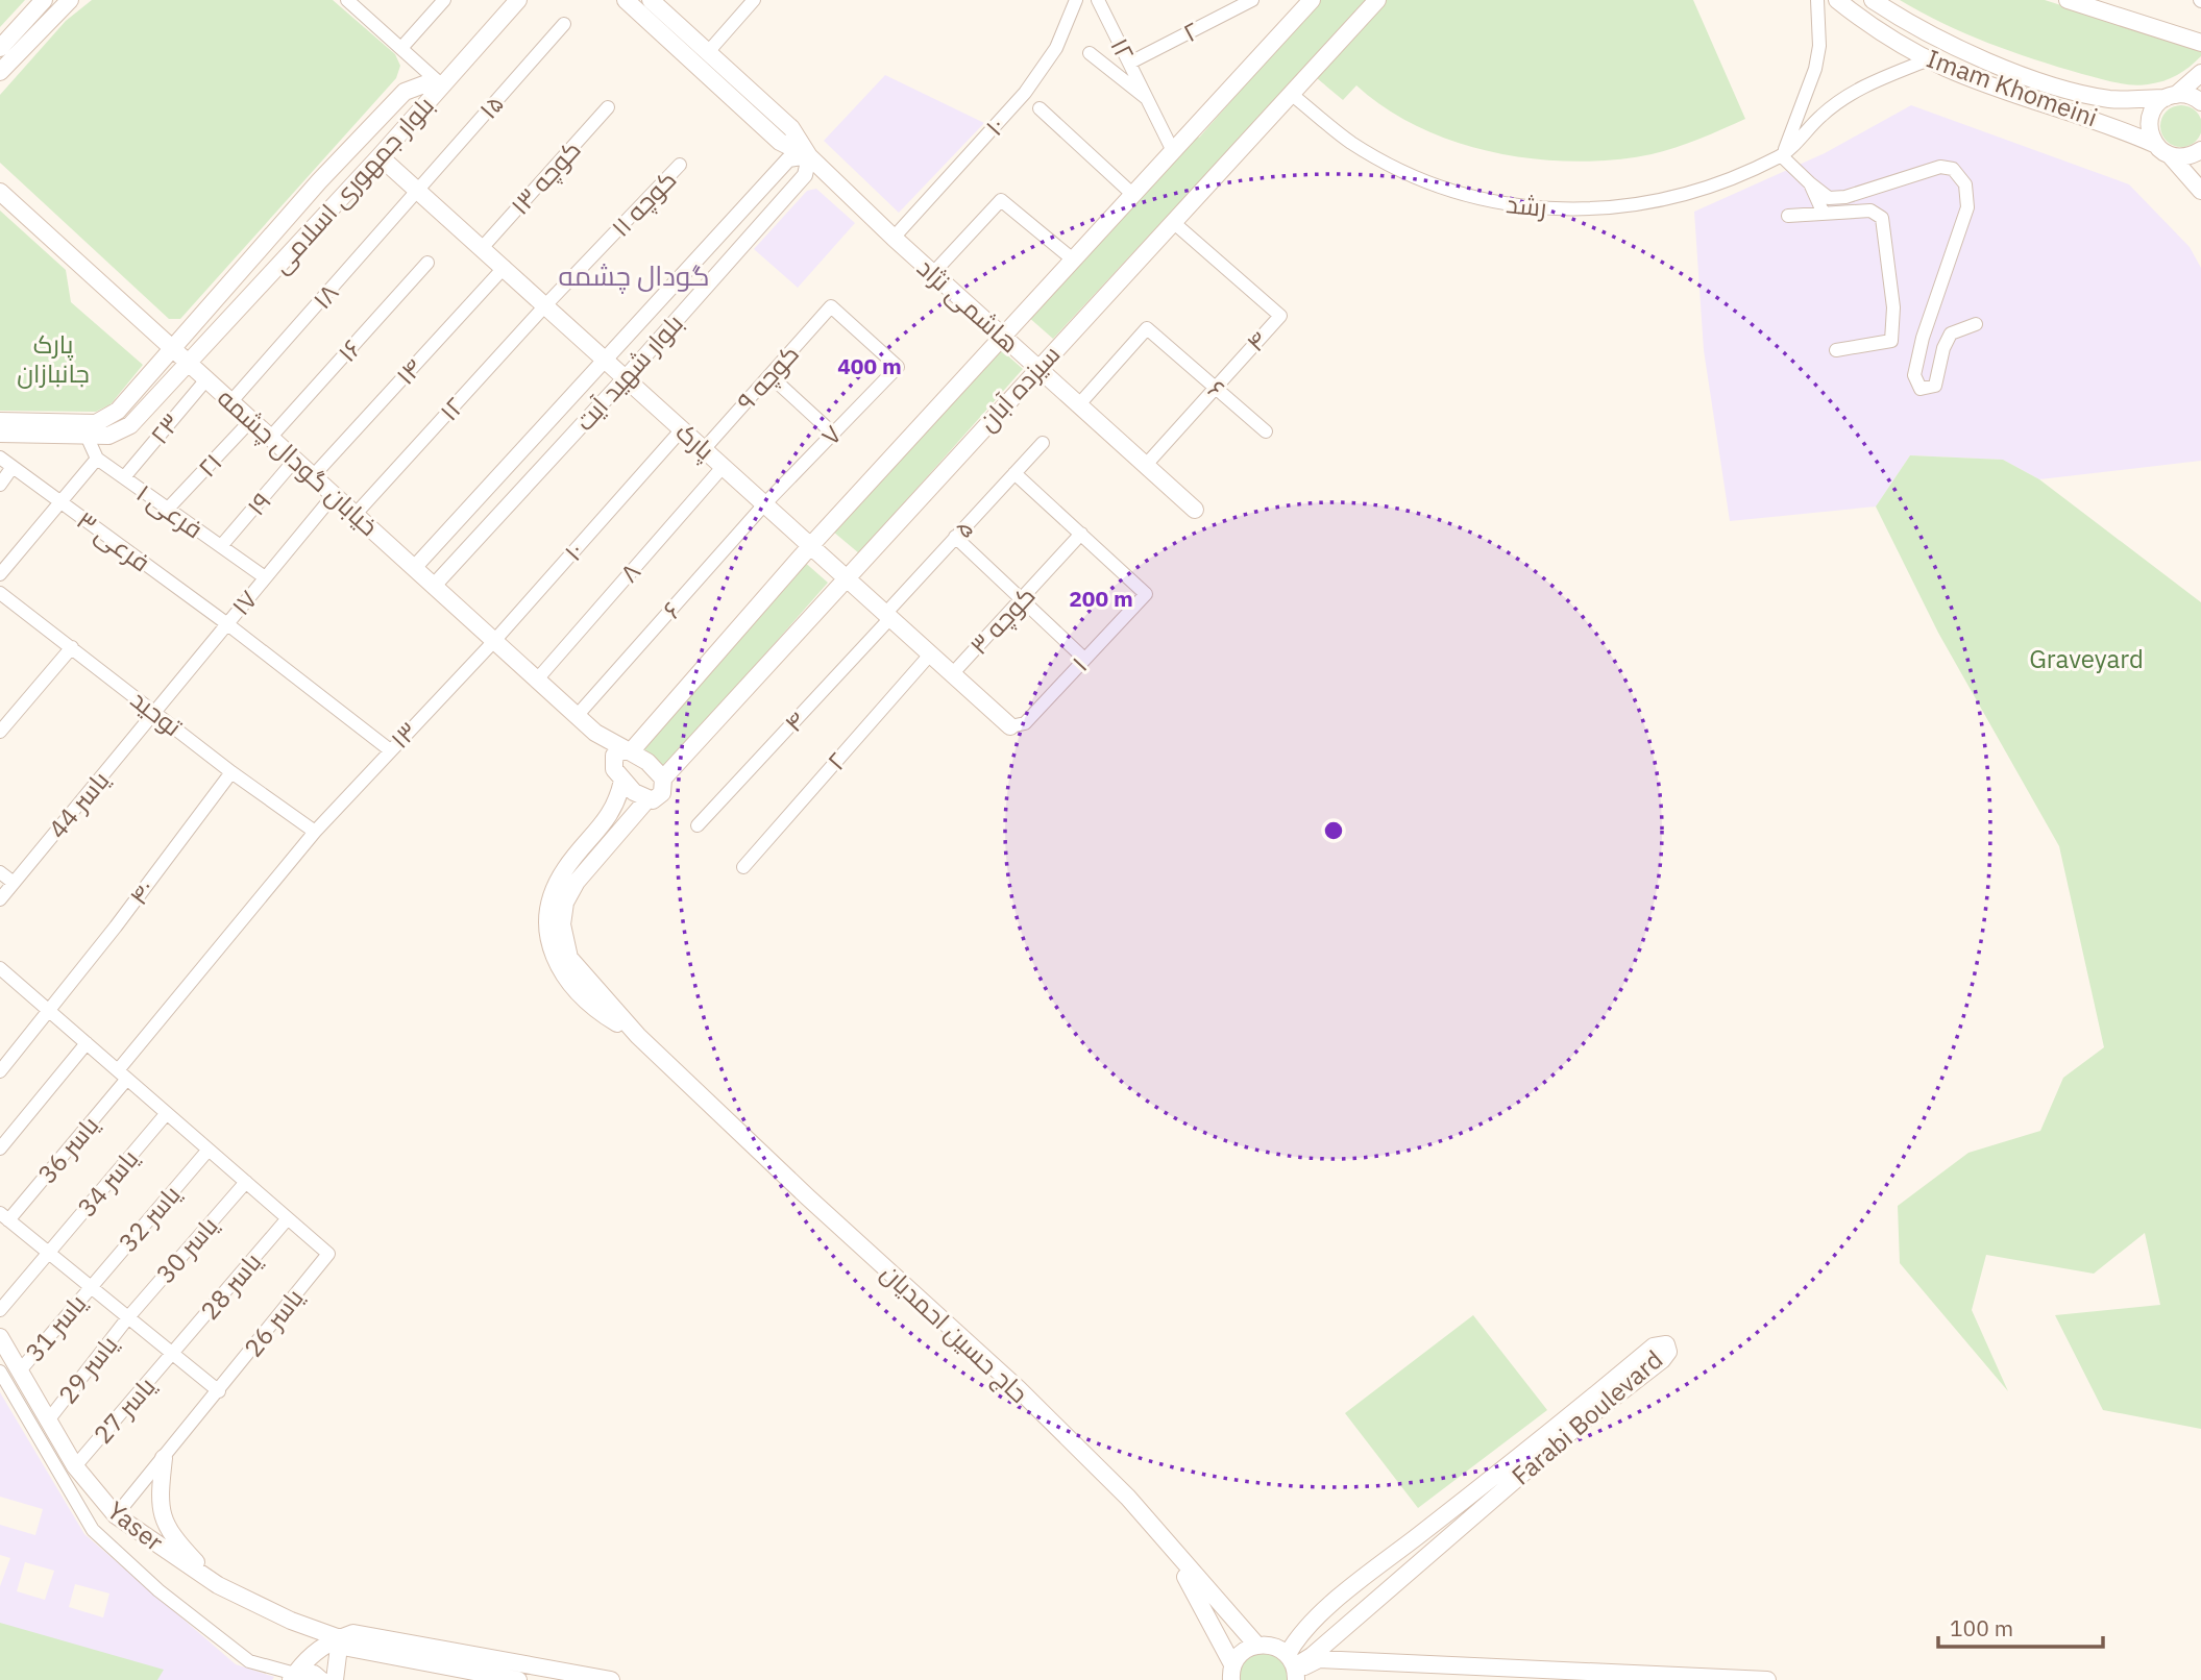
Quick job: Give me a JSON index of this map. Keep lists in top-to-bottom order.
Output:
{
  "streets": {
    "main road": [
      "Imam Khomeini",
      "بلوار جمهوری اسلامی",
      "هاشمی نژاد",
      "سیزده آبان",
      "پارک",
      "خیابان گودال چشمه",
      "حاج حسین احمدیان",
      "Farabi Boulevard",
      "Yaser"
    ],
    "street": [
      "۲",
      "۱۲",
      "۱۵",
      "۱۰",
      "کوچه ۱۳",
      "کوچه ۱۱",
      "رشد",
      "۱۸",
      "۴",
      "۱۶",
      "۱۴",
      "بلوار شهید آیت",
      "کوچه ۹",
      "۶",
      "۲۳",
      "۷",
      "۲۱",
      "۱۹",
      "فرعی ۱",
      "۵",
      "فرعی ۳",
      "۸",
      "۱۷",
      "کوچه ۳",
      "۱",
      "توحید",
      "۱۳",
      "یاسر 44",
      "۴۰",
      "یاسر 36",
      "یاسر 34",
      "یاسر 32",
      "یاسر 30",
      "یاسر 28",
      "یاسر 26",
      "یاسر 31",
      "یاسر 29",
      "یاسر 27"
    ]
  },
  "crossings": [
    ["۲", "۱۲"],
    ["۲", "پارک"],
    ["۱۲", "کوچه ۱۱"],
    ["۱۲", "سیزده آبان"],
    ["۱۲", "پارک"],
    ["۱۲", "خیابان گودال چشمه"],
    ["Imam Khomeini", "رشد"],
    ["۱۵", "۱۸"],
    ["۱۵", "پارک"],
    ["۱۰", "هاشمی نژاد"],
    ["۱۰", "سیزده آبان"],
    ["۱۰", "پارک"],
    ["۱۰", "خیابان گودال چشمه"],
    ["۱۰", "۱۳"],
    ["کوچه ۱۳", "پارک"],
    ["بلوار جمهوری اسلامی", "پارک"],
    ["بلوار جمهوری اسلامی", "خیابان گودال چشمه"],
    ["کوچه ۱۱", "پارک"],
    ["رشد", "سیزده آبان"],
    ["۱۸", "پارک"],
    ["۱۸", "خیابان گودال چشمه"],
    ["هاشمی نژاد", "۴"],
    ["هاشمی نژاد", "بلوار شهید آیت"],
    ["هاشمی نژاد", "سیزده آبان"],
    ["هاشمی نژاد", "۶"],
    ["۴", "سیزده آبان"],
    ["۴", "۶"],
    ["۴", "پارک"],
    ["۴", "۵"],
    ["۱۶", "خیابان گودال چشمه"],
    ["۱۴", "پارک"],
    ["۱۴", "خیابان گودال چشمه"],
    ["بلوار شهید آیت", "پارک"],
    ["بلوار شهید آیت", "خیابان گودال چشمه"],
    ["کوچه ۹", "۷"],
    ["کوچه ۹", "پارک"],
    ["سیزده آبان", "پارک"],
    ["سیزده آبان", "حاج حسین احمدیان"],
    ["۶", "۷"],
    ["۶", "پارک"],
    ["۶", "خیابان گودال چشمه"],
    ["۲۳", "خیابان گودال چشمه"],
    ["۲۳", "فرعی ۱"],
    ["۷", "پارک"],
    ["پارک", "۵"],
    ["پارک", "۸"],
    ["پارک", "کوچه ۳"],
    ["پارک", "۱"],
    ["خیابان گودال چشمه", "۲۱"],
    ["خیابان گودال چشمه", "۱۹"],
    ["خیابان گودال چشمه", "۸"],
    ["خیابان گودال چشمه", "۱۷"],
    ["خیابان گودال چشمه", "۱۳"],
    ["۲۱", "فرعی ۱"],
    ["۱۹", "فرعی ۱"],
    ["فرعی ۱", "۱۷"],
    ["فرعی ۳", "۱۷"],
    ["فرعی ۳", "۱۳"],
    ["۱۷", "توحید"],
    ["۱۷", "یاسر 44"],
    ["کوچه ۳", "۱"],
    ["توحید", "۱۳"],
    ["توحید", "یاسر 44"],
    ["توحید", "۴۰"],
    ["۱۳", "یاسر 36"],
    ["یاسر 32", "یاسر 31"],
    ["یاسر 30", "یاسر 29"],
    ["یاسر 28", "یاسر 26"],
    ["یاسر 28", "یاسر 27"],
    ["یاسر 26", "Yaser"],
    ["یاسر 31", "Yaser"],
    ["یاسر 29", "Yaser"],
    ["یاسر 27", "Yaser"]
  ],
  "districts": ["گودال چشمه"],
  "parks": ["پارک جانبازان", "Graveyard"],
  "scale_bar": "100 m",
  "rings": ["400 m", "200 m"]
}
